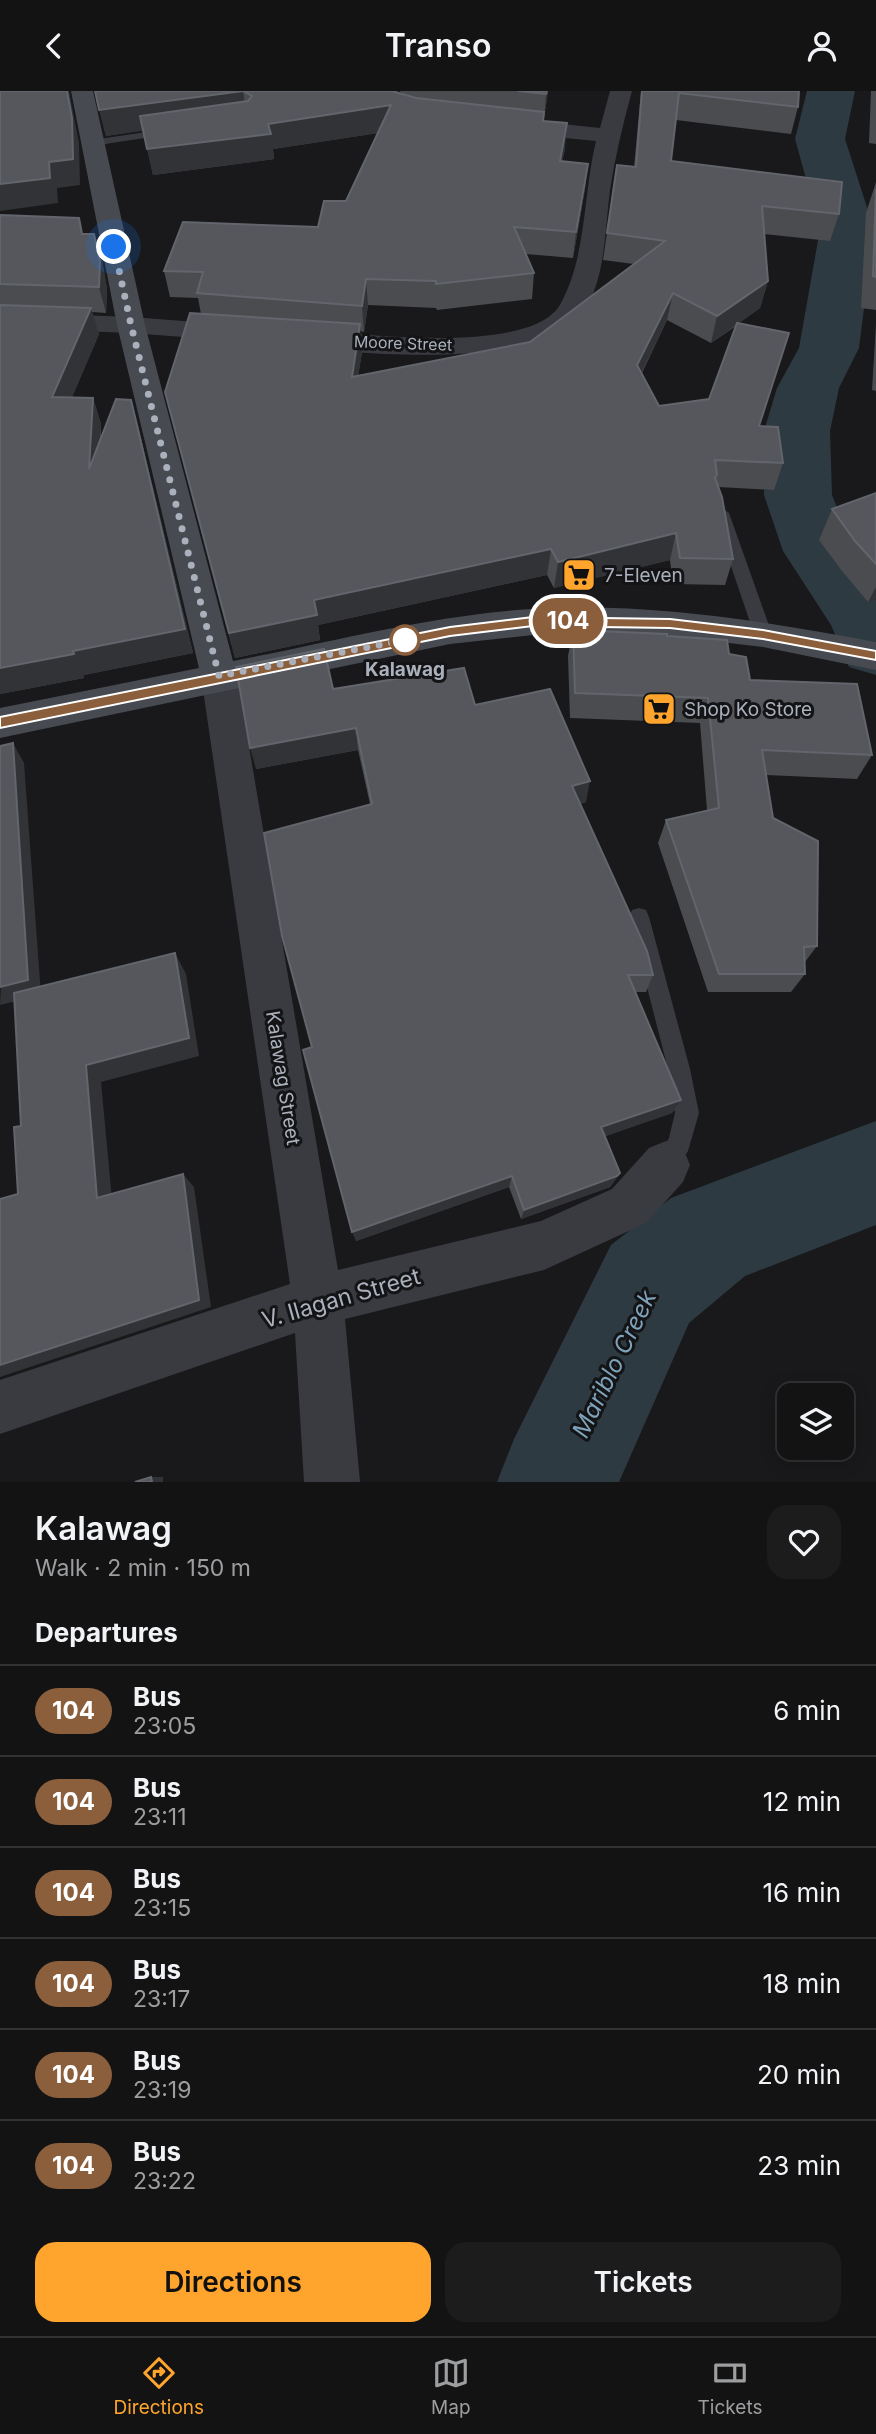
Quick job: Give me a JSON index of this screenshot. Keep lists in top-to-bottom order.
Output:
{
  "streets": {
    "street": ["Moore Street", "Kalawag Street", "V. Ilagan Street"]
  },
  "crossings": [
    ["Kalawag Street", "V. Ilagan Street"]
  ],
  "water": ["Mariblo Creek"],
  "places": {
    "supermarket": ["7-Eleven", "Shop Ko Store"],
    "other": ["Kalawag"]
  },
  "lines": ["bus line 104"],
  "page": {
    "header": "Transo",
    "on_map": "104",
    "heading": [
      ["Kalawag", "Walk · 2 min · 150 m"],
      "Departures"
    ],
    "list": [
      {
        "mark": "104",
        "name": "Bus",
        "note": "23:05",
        "value": "6 min"
      },
      {
        "mark": "104",
        "name": "Bus",
        "note": "23:11",
        "value": "12 min"
      },
      {
        "mark": "104",
        "name": "Bus",
        "note": "23:15",
        "value": "16 min"
      },
      {
        "mark": "104",
        "name": "Bus",
        "note": "23:17",
        "value": "18 min"
      },
      {
        "mark": "104",
        "name": "Bus",
        "note": "23:19",
        "value": "20 min"
      },
      {
        "mark": "104",
        "name": "Bus",
        "note": "23:22",
        "value": "23 min"
      }
    ],
    "buttons": ["Directions", "Tickets"],
    "tabs": ["Directions", "Map", "Tickets"]
  }
}
